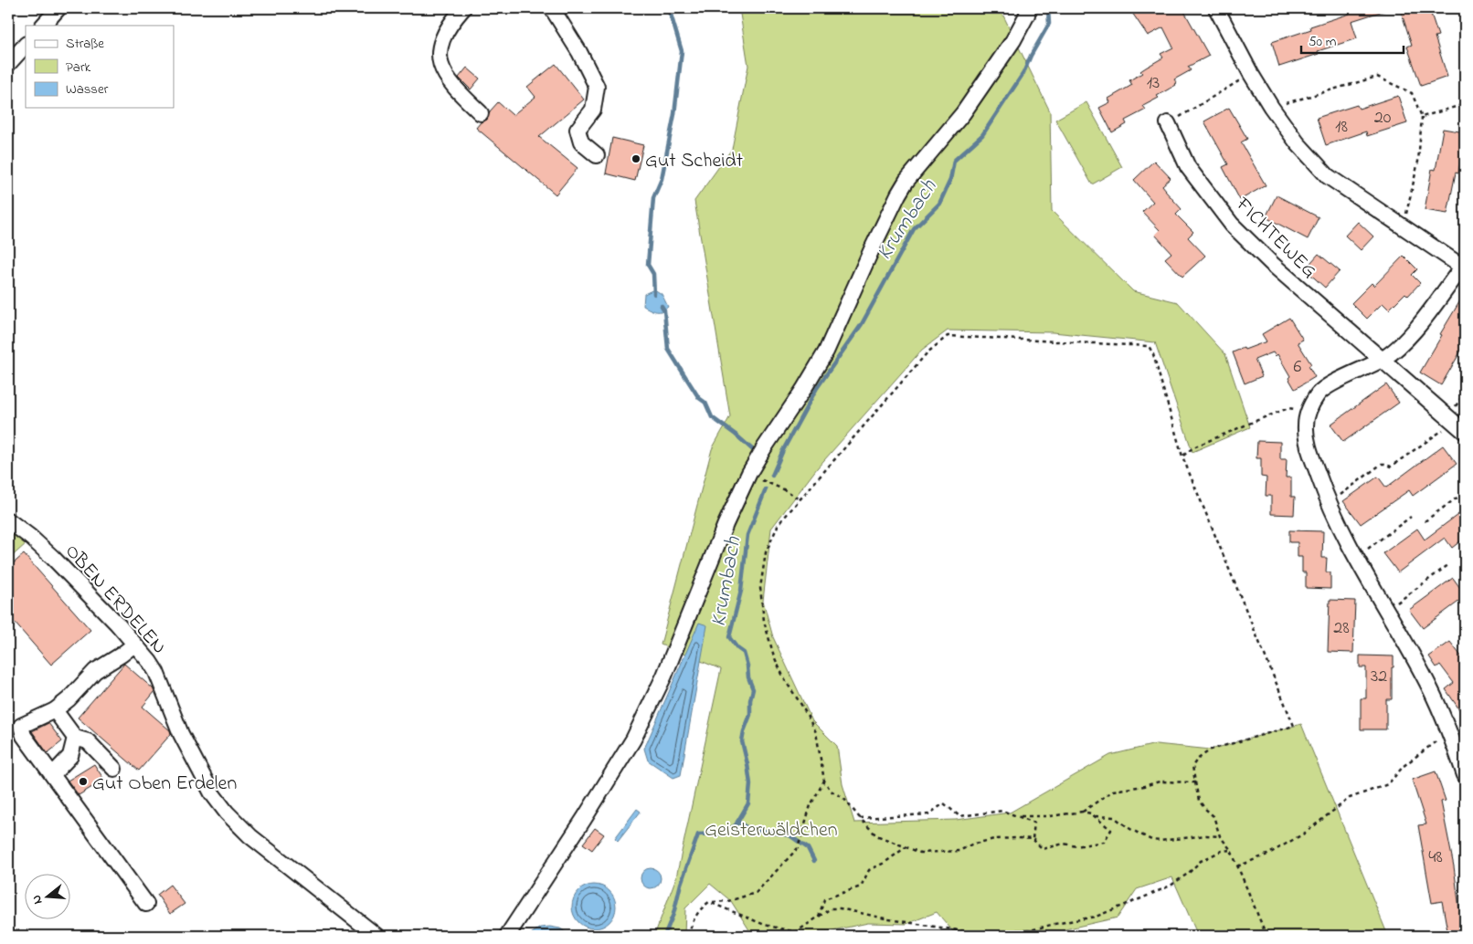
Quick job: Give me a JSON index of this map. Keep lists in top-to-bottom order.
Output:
{
  "streets": {
    "street": ["FICHTEWEG", "OBEN ERDELEN"]
  },
  "water": ["Krumbach"],
  "parks": ["Geisterwäldchen"],
  "places": ["Gut Scheidt", "Gut Oben Erdelen"],
  "house_numbers": [
    "13",
    "20",
    "18",
    "6",
    "28",
    "32",
    "48"
  ],
  "legend": ["Straße", "Park", "Wasser"],
  "scale_bar": "50 m",
  "north": "left"
}
